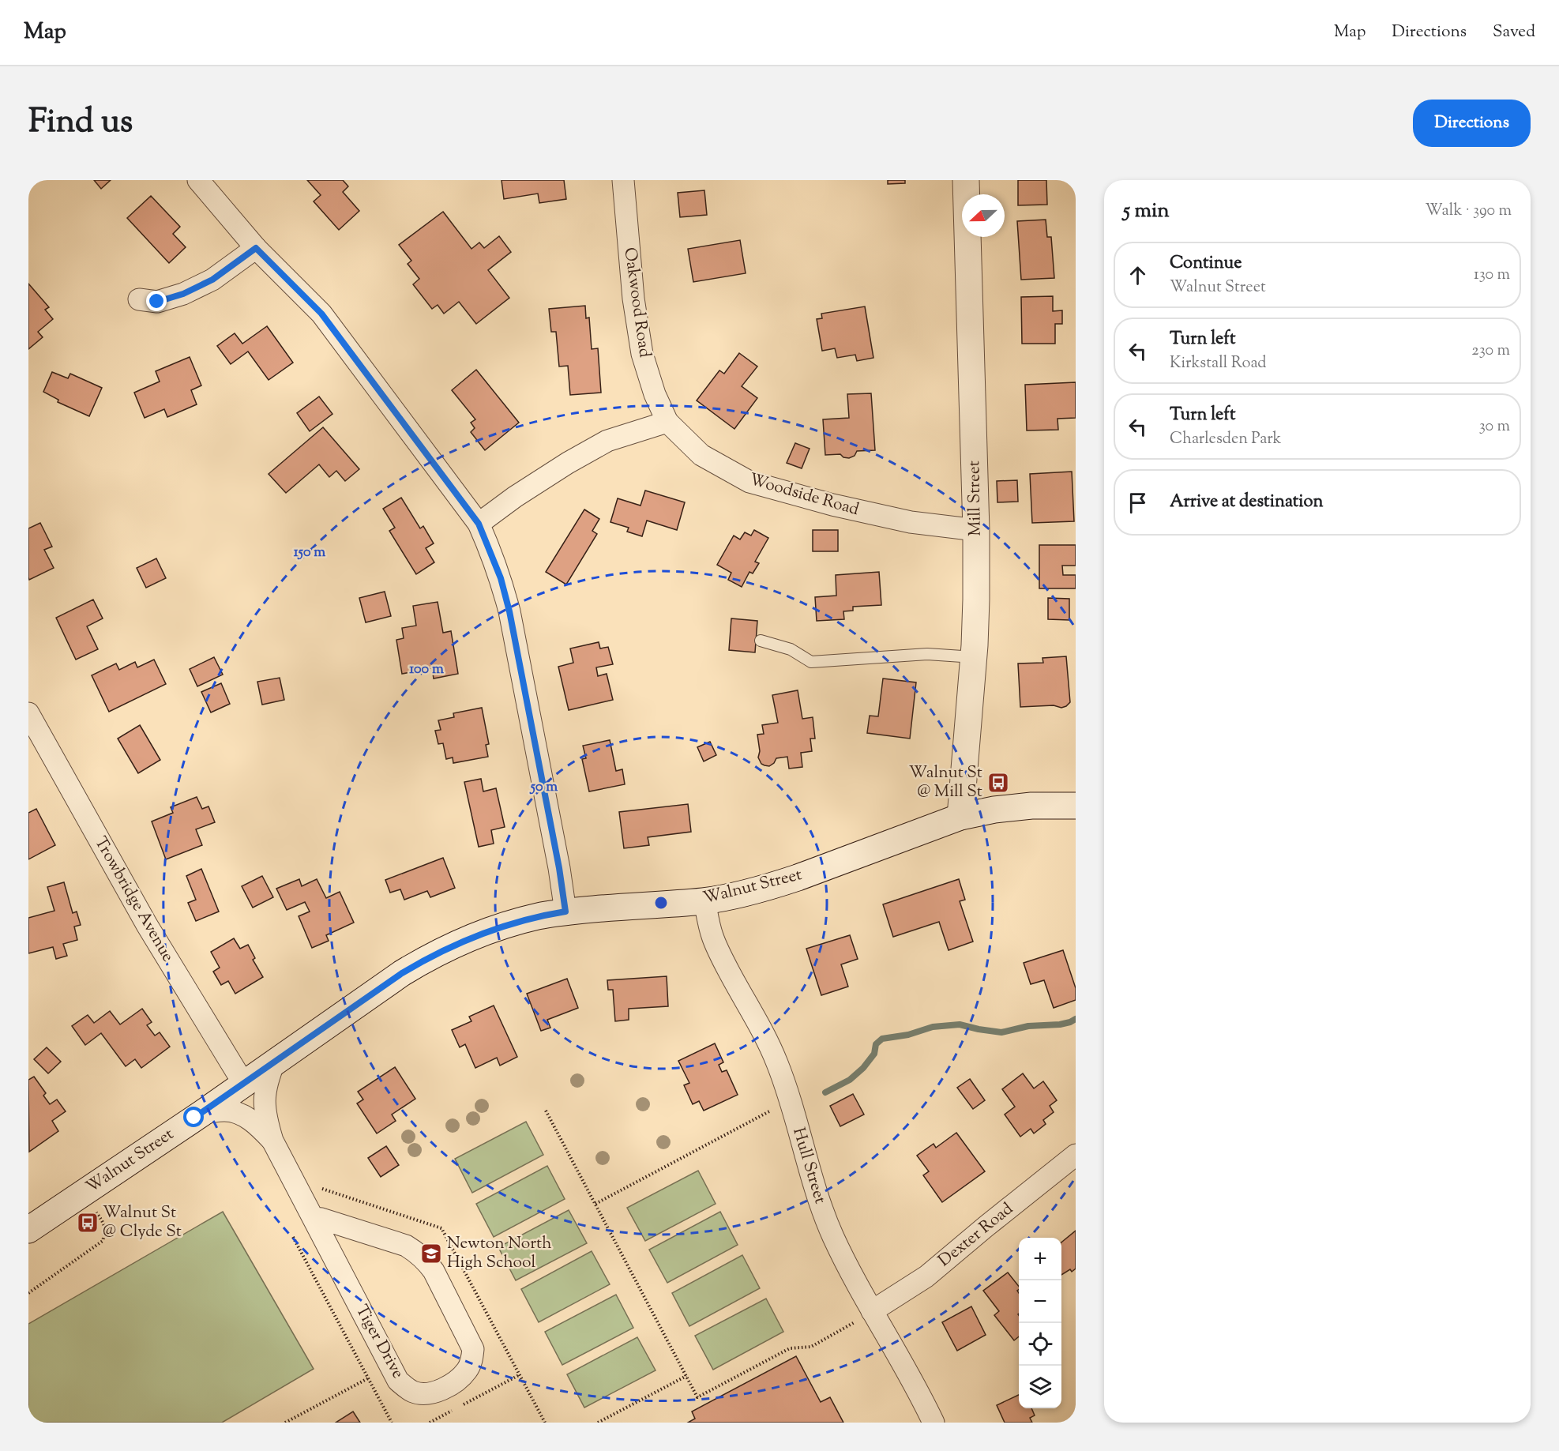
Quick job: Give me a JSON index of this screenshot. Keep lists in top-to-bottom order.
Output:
{
  "streets": {
    "main road": ["Mill Street", "Walnut Street"],
    "street": [
      "Oakwood Road",
      "Woodside Road",
      "Trowbridge Avenue",
      "Hull Street",
      "Dexter Road",
      "Tiger Drive"
    ]
  },
  "crossings": [
    ["Oakwood Road", "Woodside Road"],
    ["Woodside Road", "Mill Street"],
    ["Mill Street", "Walnut Street"],
    ["Walnut Street", "Trowbridge Avenue"],
    ["Walnut Street", "Hull Street"],
    ["Walnut Street", "Tiger Drive"],
    ["Hull Street", "Dexter Road"]
  ],
  "places": {
    "bus stop": ["Walnut St @ Mill St", "Walnut St @ Clyde St"],
    "school or university": ["Newton North High School"]
  },
  "north": "left",
  "page": {
    "header": "Map",
    "nav": ["Map", "Directions", "Saved"],
    "title": "Find us",
    "buttons": "Directions",
    "heading": ["5 min", "Walk · 390 m"],
    "list": [
      ["Continue", "Walnut Street", "130 m"],
      ["Turn left", "Kirkstall Road", "230 m"],
      ["Turn left", "Charlesden Park", "30 m"],
      "Arrive at destination"
    ],
    "map_buttons": ["+", "−"]
  },
  "rings": ["150 m", "100 m", "50 m"]
}
